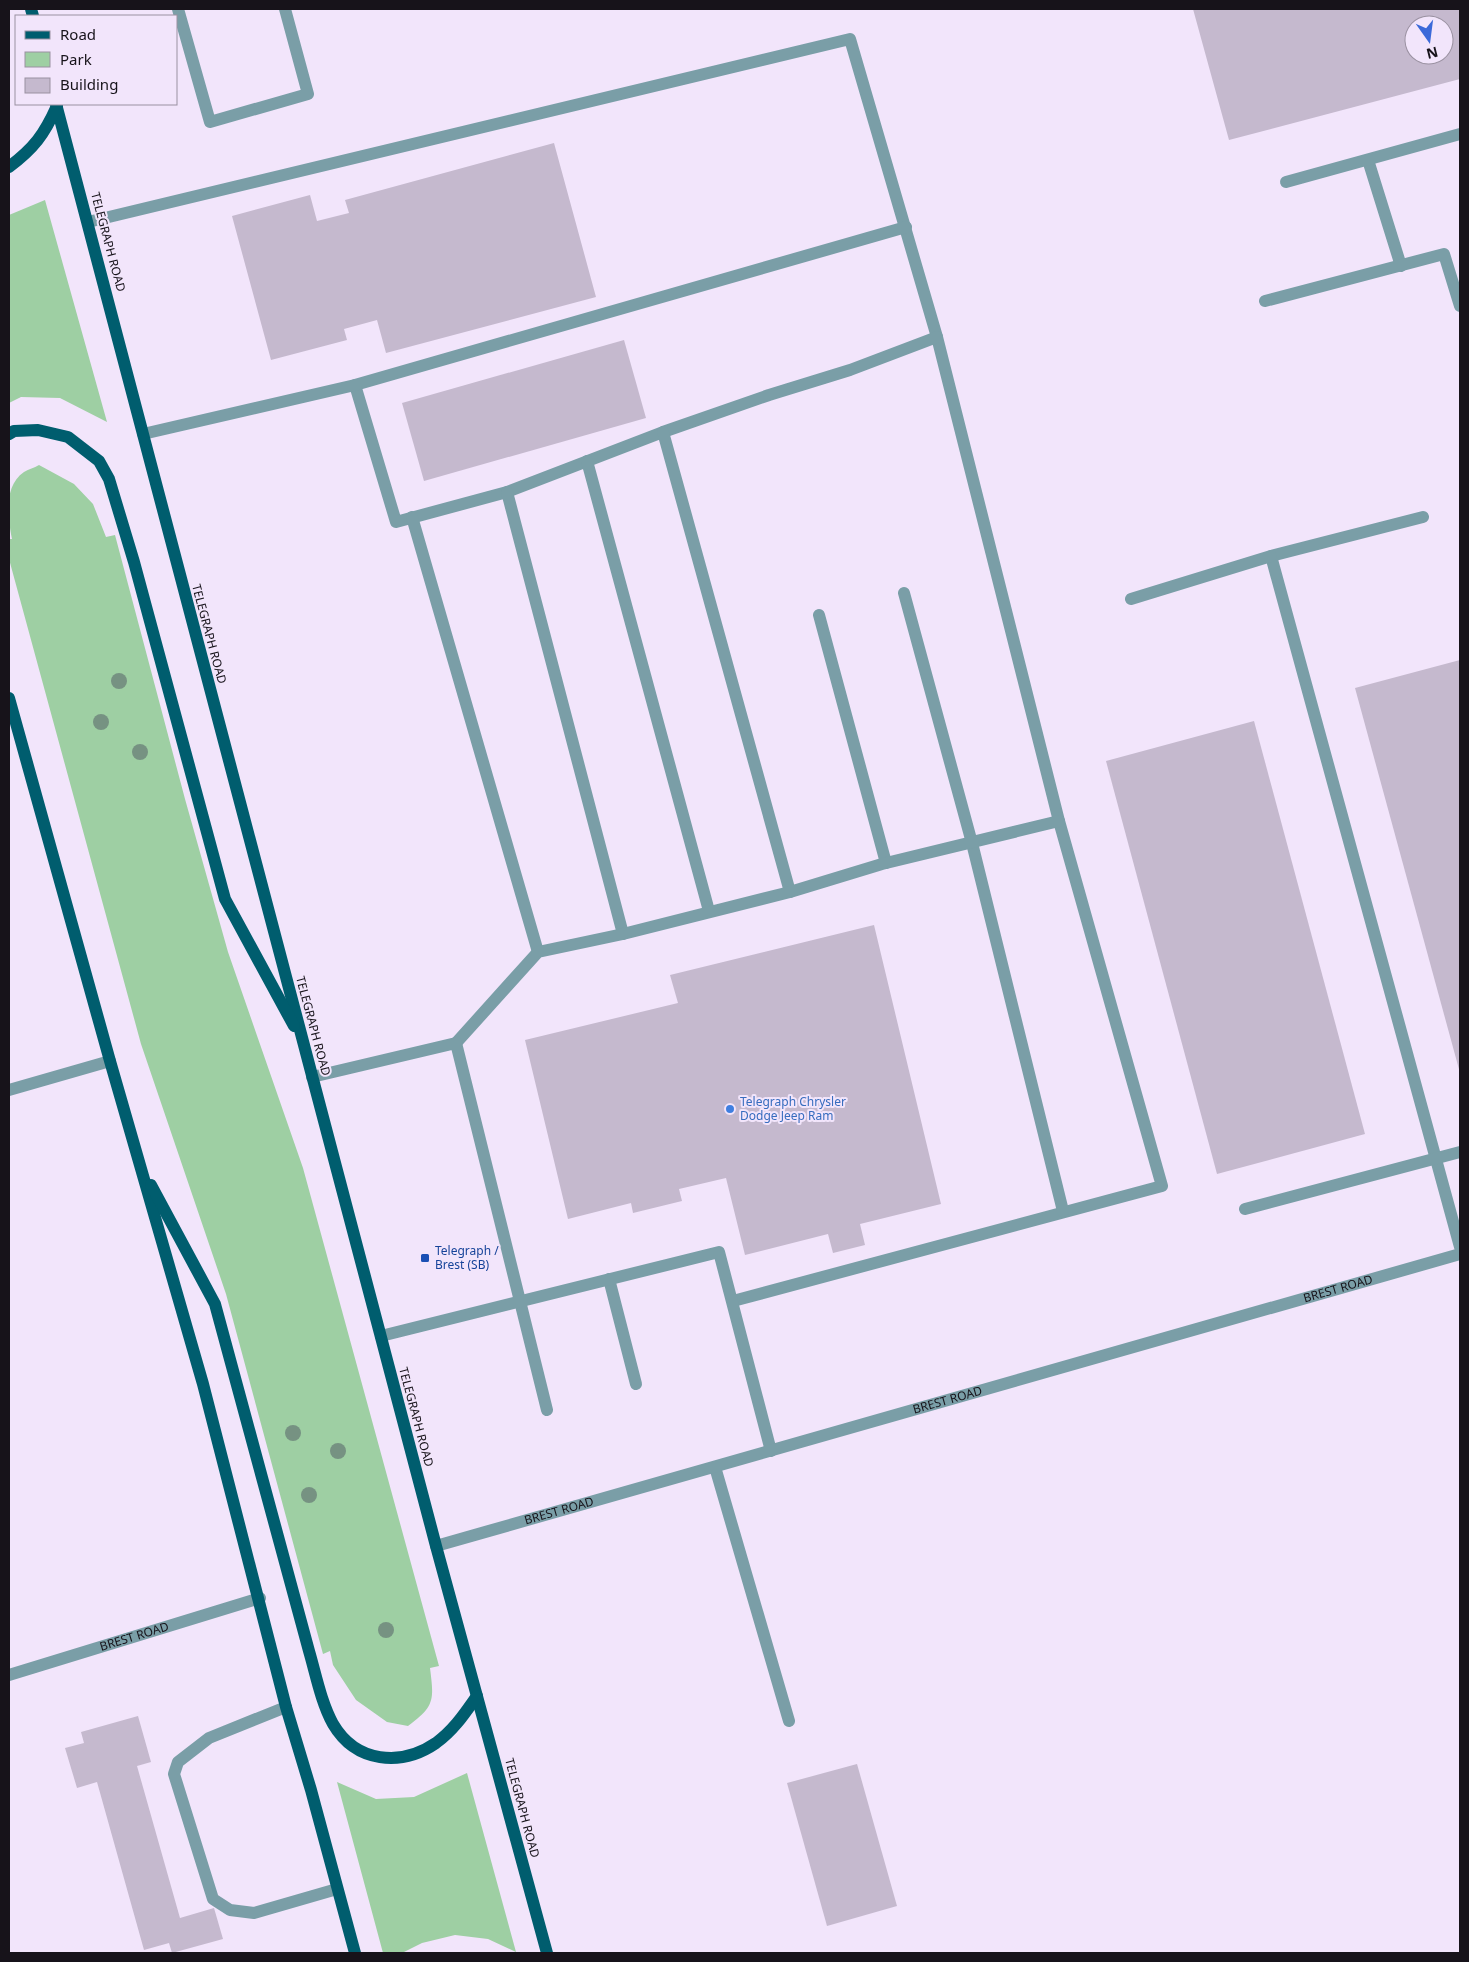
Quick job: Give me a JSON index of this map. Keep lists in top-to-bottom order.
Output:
{
  "streets": {
    "main road": ["TELEGRAPH ROAD"],
    "street": ["BREST ROAD"]
  },
  "crossings": [
    ["TELEGRAPH ROAD", "BREST ROAD"]
  ],
  "places": {
    "other": ["Telegraph Chrysler Dodge Jeep Ram"],
    "transit": ["Telegraph / Brest (SB)"]
  },
  "legend": ["Road", "Park", "Building"],
  "north": "bottom"
}
